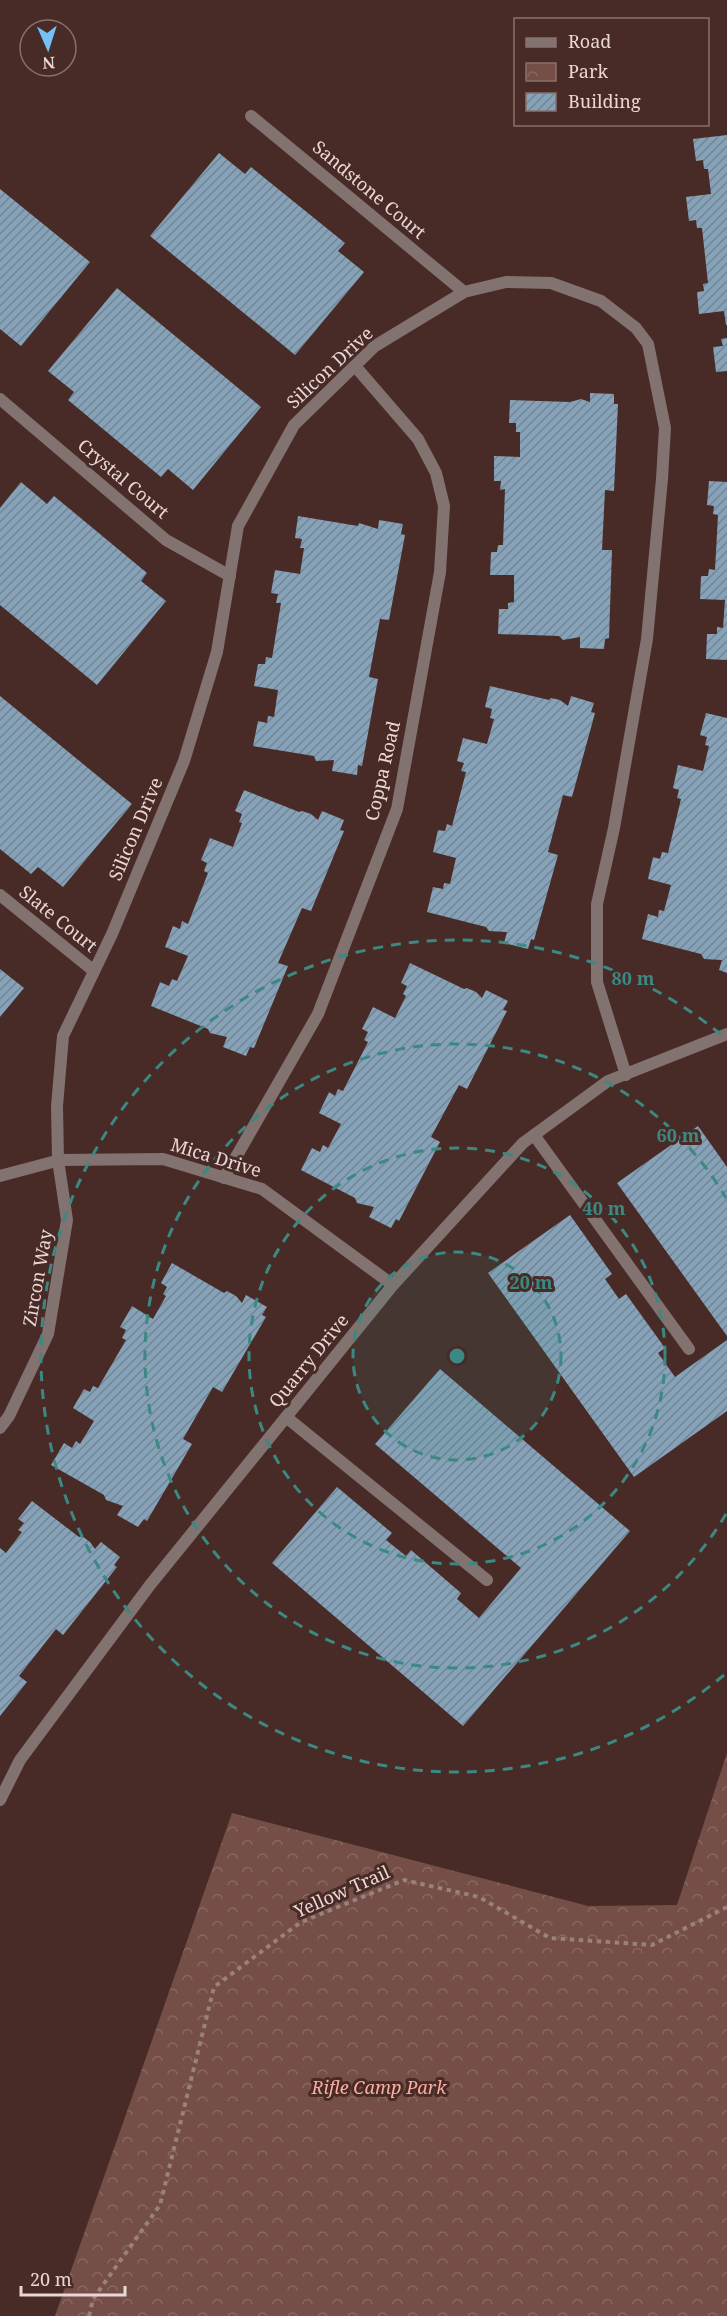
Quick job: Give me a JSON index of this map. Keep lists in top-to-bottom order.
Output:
{
  "streets": {
    "street": [
      "Sandstone Court",
      "Silicon Drive",
      "Crystal Court",
      "Coppa Road",
      "Slate Court",
      "Mica Drive",
      "Zircon Way",
      "Quarry Drive"
    ],
    "path": ["Yellow Trail"]
  },
  "crossings": [
    ["Sandstone Court", "Silicon Drive"],
    ["Silicon Drive", "Crystal Court"],
    ["Silicon Drive", "Coppa Road"],
    ["Silicon Drive", "Slate Court"],
    ["Silicon Drive", "Mica Drive"],
    ["Silicon Drive", "Zircon Way"],
    ["Silicon Drive", "Quarry Drive"],
    ["Coppa Road", "Mica Drive"],
    ["Mica Drive", "Zircon Way"],
    ["Mica Drive", "Quarry Drive"]
  ],
  "parks": ["Rifle Camp Park"],
  "legend": ["Road", "Park", "Building"],
  "scale_bar": "20 m",
  "north": "bottom",
  "rings": [
    "80 m",
    "60 m",
    "40 m",
    "20 m"
  ]
}
